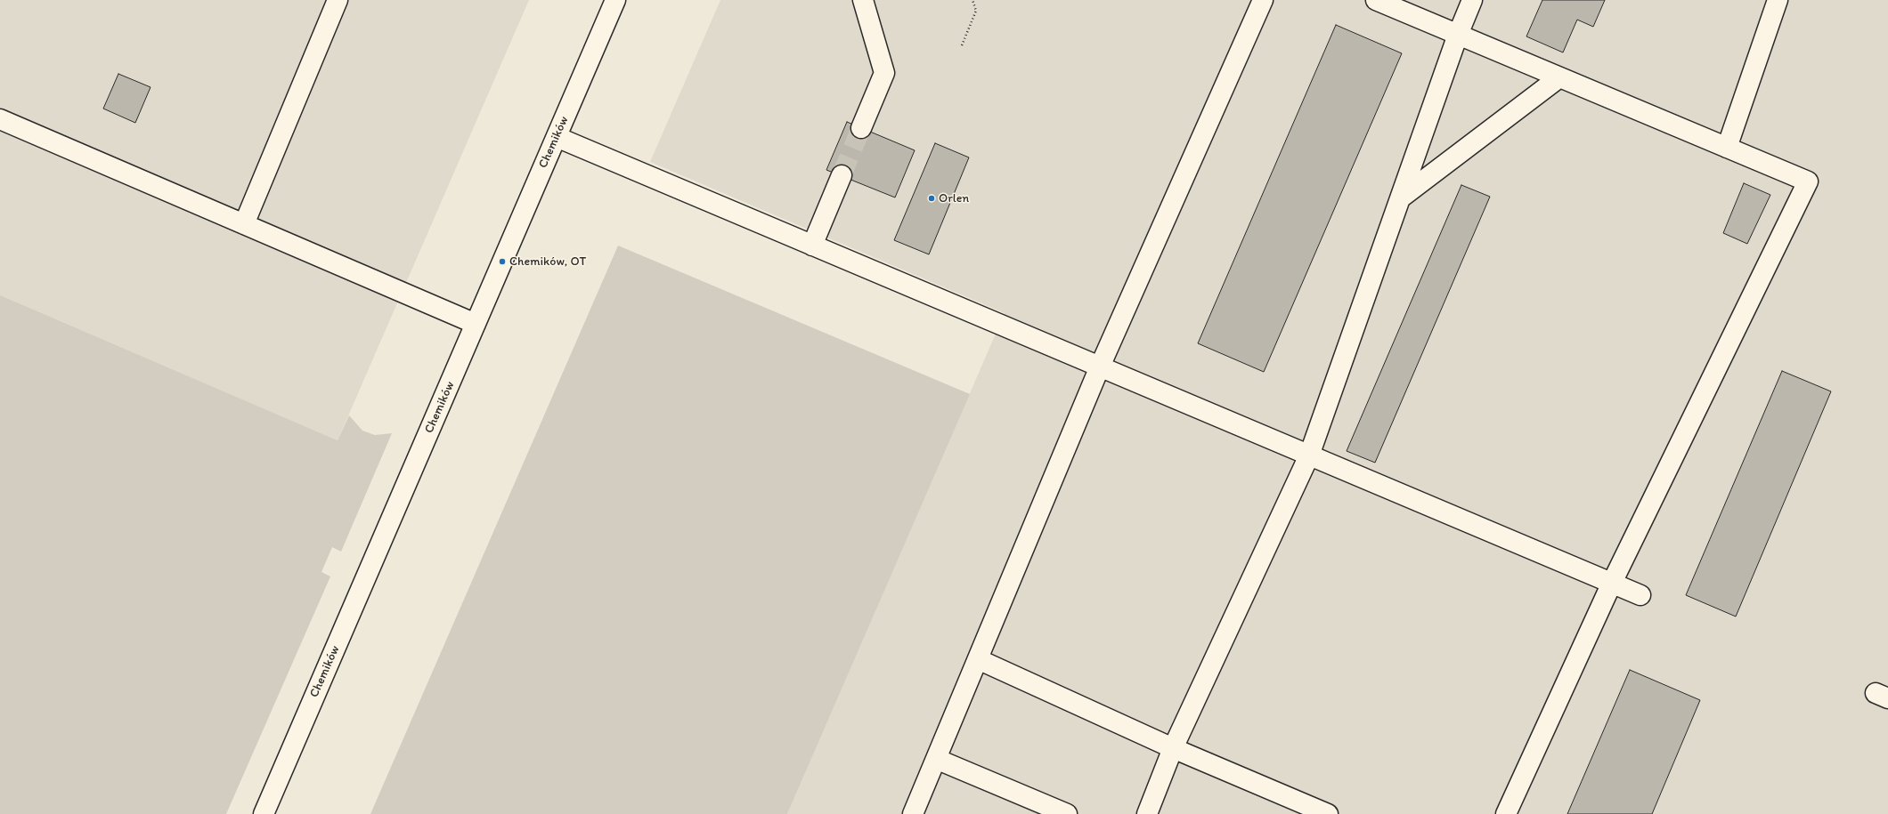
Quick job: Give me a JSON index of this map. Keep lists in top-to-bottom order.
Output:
{
  "streets": {
    "street": ["Chemików"]
  },
  "places": ["Orlen", "Chemików, OT"]
}
